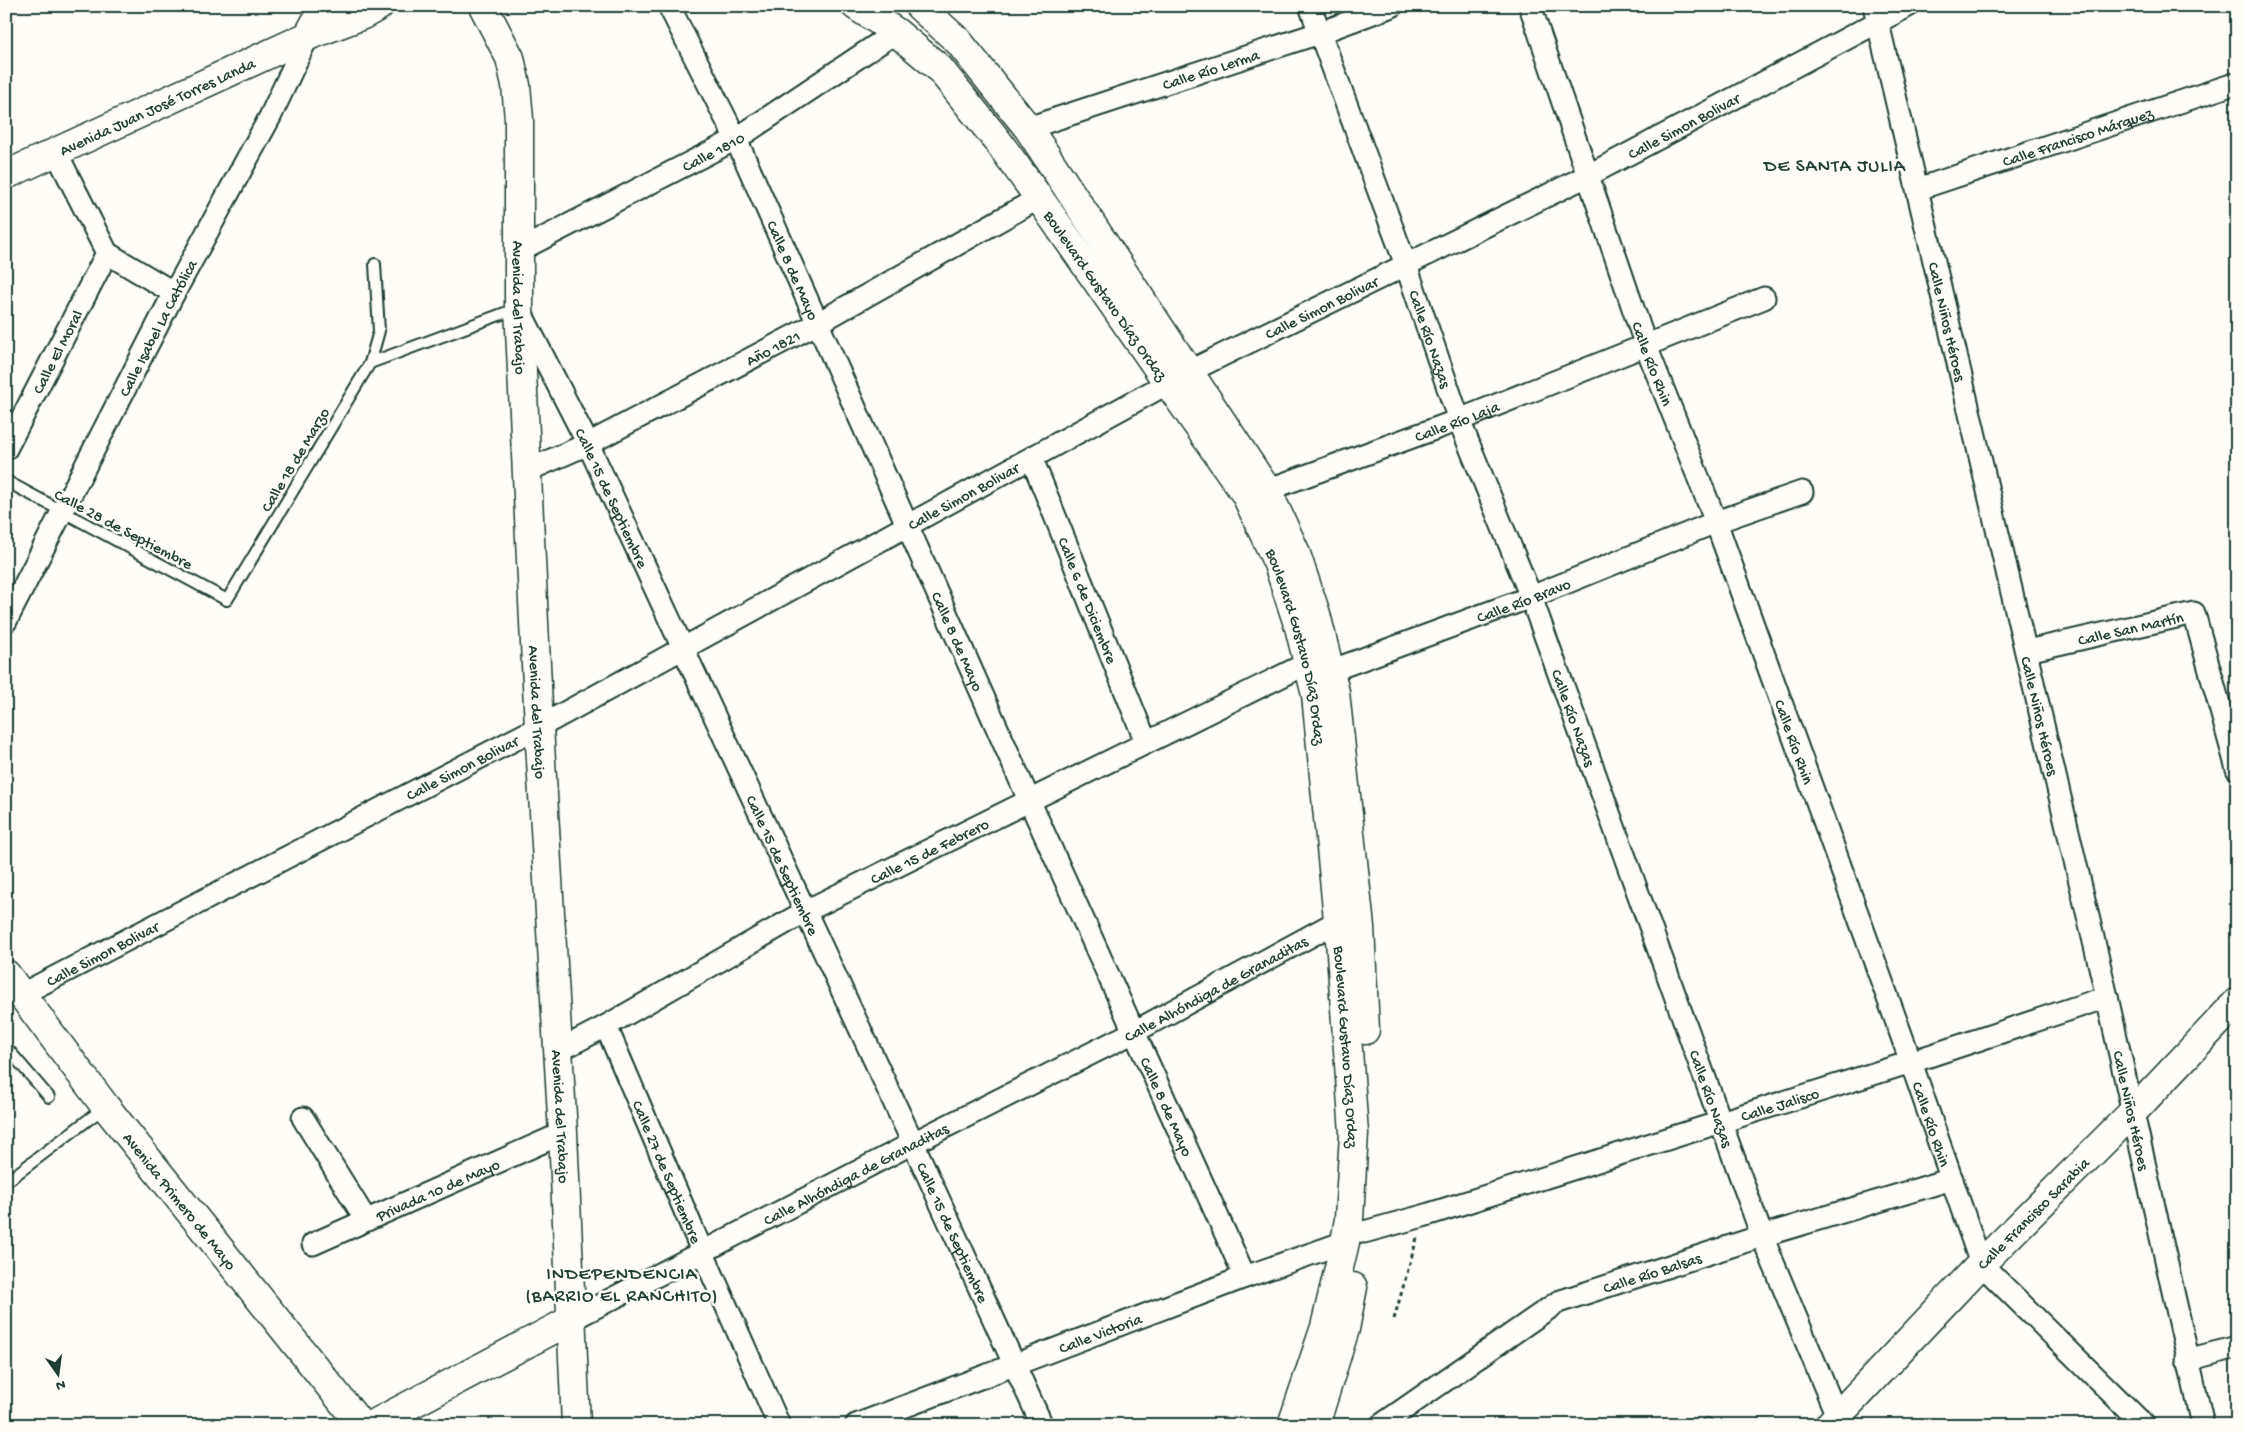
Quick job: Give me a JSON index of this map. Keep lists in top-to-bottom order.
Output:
{
  "streets": {
    "street": [
      "Calle Río Lerma",
      "Avenida Juan José Torres Landa",
      "Calle Simon Bolivar",
      "Calle Francisco Márquez",
      "Calle 1810",
      "Calle 8 de Mayo",
      "Boulevard Gustavo Díaz Ordaz",
      "Avenida del Trabajo",
      "Calle Niños Héroes",
      "Calle Isabel La Católica",
      "Calle Río Nazas",
      "Año 1821",
      "Calle El Moral",
      "Calle Río Rhin",
      "Calle Río Laja",
      "Calle 15 de Septiembre",
      "Calle Río Bravo",
      "Calle 6 de Diciembre",
      "Calle San Martín",
      "Calle 15 de Febrero",
      "Calle Alhóndiga de Granaditas",
      "Calle Jalisco",
      "Calle 27 de Septiembre",
      "Privada 10 de Mayo",
      "Avenida Primero de Mayo",
      "Calle Francisco Sarabia",
      "Calle Río Balsas",
      "Calle Victoria"
    ],
    "lane": ["Calle 18 de Marzo", "Calle 28 de Septiembre"]
  },
  "crossings": [
    ["Calle Río Lerma", "Boulevard Gustavo Díaz Ordaz"],
    ["Calle Río Lerma", "Calle Río Nazas"],
    ["Avenida Juan José Torres Landa", "Calle Isabel La Católica"],
    ["Calle Simon Bolivar", "Calle 8 de Mayo"],
    ["Calle Simon Bolivar", "Boulevard Gustavo Díaz Ordaz"],
    ["Calle Simon Bolivar", "Avenida del Trabajo"],
    ["Calle Simon Bolivar", "Calle Niños Héroes"],
    ["Calle Simon Bolivar", "Calle Río Nazas"],
    ["Calle Simon Bolivar", "Calle Río Rhin"],
    ["Calle Simon Bolivar", "Calle 15 de Septiembre"],
    ["Calle Simon Bolivar", "Calle 6 de Diciembre"],
    ["Calle Simon Bolivar", "Avenida Primero de Mayo"],
    ["Calle Francisco Márquez", "Calle Niños Héroes"],
    ["Calle 1810", "Calle 8 de Mayo"],
    ["Calle 1810", "Boulevard Gustavo Díaz Ordaz"],
    ["Calle 1810", "Avenida del Trabajo"],
    ["Calle 8 de Mayo", "Año 1821"],
    ["Calle 8 de Mayo", "Calle 15 de Febrero"],
    ["Calle 8 de Mayo", "Calle Alhóndiga de Granaditas"],
    ["Calle 8 de Mayo", "Calle Victoria"],
    ["Boulevard Gustavo Díaz Ordaz", "Año 1821"],
    ["Boulevard Gustavo Díaz Ordaz", "Calle Río Laja"],
    ["Boulevard Gustavo Díaz Ordaz", "Calle Río Bravo"],
    ["Boulevard Gustavo Díaz Ordaz", "Calle 15 de Febrero"],
    ["Boulevard Gustavo Díaz Ordaz", "Calle Alhóndiga de Granaditas"],
    ["Boulevard Gustavo Díaz Ordaz", "Calle Jalisco"],
    ["Boulevard Gustavo Díaz Ordaz", "Calle Victoria"],
    ["Avenida del Trabajo", "Año 1821"],
    ["Avenida del Trabajo", "Calle 15 de Septiembre"],
    ["Avenida del Trabajo", "Calle 15 de Febrero"],
    ["Avenida del Trabajo", "Calle Alhóndiga de Granaditas"],
    ["Avenida del Trabajo", "Privada 10 de Mayo"],
    ["Calle Niños Héroes", "Calle San Martín"],
    ["Calle Niños Héroes", "Calle Jalisco"],
    ["Calle Niños Héroes", "Calle Francisco Sarabia"],
    ["Calle Isabel La Católica", "Calle 28 de Septiembre"],
    ["Calle Río Nazas", "Calle Río Laja"],
    ["Calle Río Nazas", "Calle Río Bravo"],
    ["Calle Río Nazas", "Calle Jalisco"],
    ["Calle Río Nazas", "Calle Francisco Sarabia"],
    ["Calle Río Nazas", "Calle Río Balsas"],
    ["Año 1821", "Calle 15 de Septiembre"],
    ["Calle Río Rhin", "Calle Río Laja"],
    ["Calle Río Rhin", "Calle Río Bravo"],
    ["Calle Río Rhin", "Calle Jalisco"],
    ["Calle Río Rhin", "Calle Francisco Sarabia"],
    ["Calle Río Rhin", "Calle Río Balsas"],
    ["Calle 18 de Marzo", "Calle 28 de Septiembre"],
    ["Calle 15 de Septiembre", "Calle 15 de Febrero"],
    ["Calle 15 de Septiembre", "Calle Alhóndiga de Granaditas"],
    ["Calle 15 de Septiembre", "Calle Victoria"],
    ["Calle Río Bravo", "Calle 15 de Febrero"],
    ["Calle 6 de Diciembre", "Calle 15 de Febrero"],
    ["Calle 15 de Febrero", "Calle 27 de Septiembre"],
    ["Calle Alhóndiga de Granaditas", "Calle 27 de Septiembre"],
    ["Calle Jalisco", "Calle Victoria"]
  ],
  "districts": ["DE SANTA JULIA", "INDEPENDENCIA (BARRIO EL RANCHITO)"],
  "north": "bottom"
}
